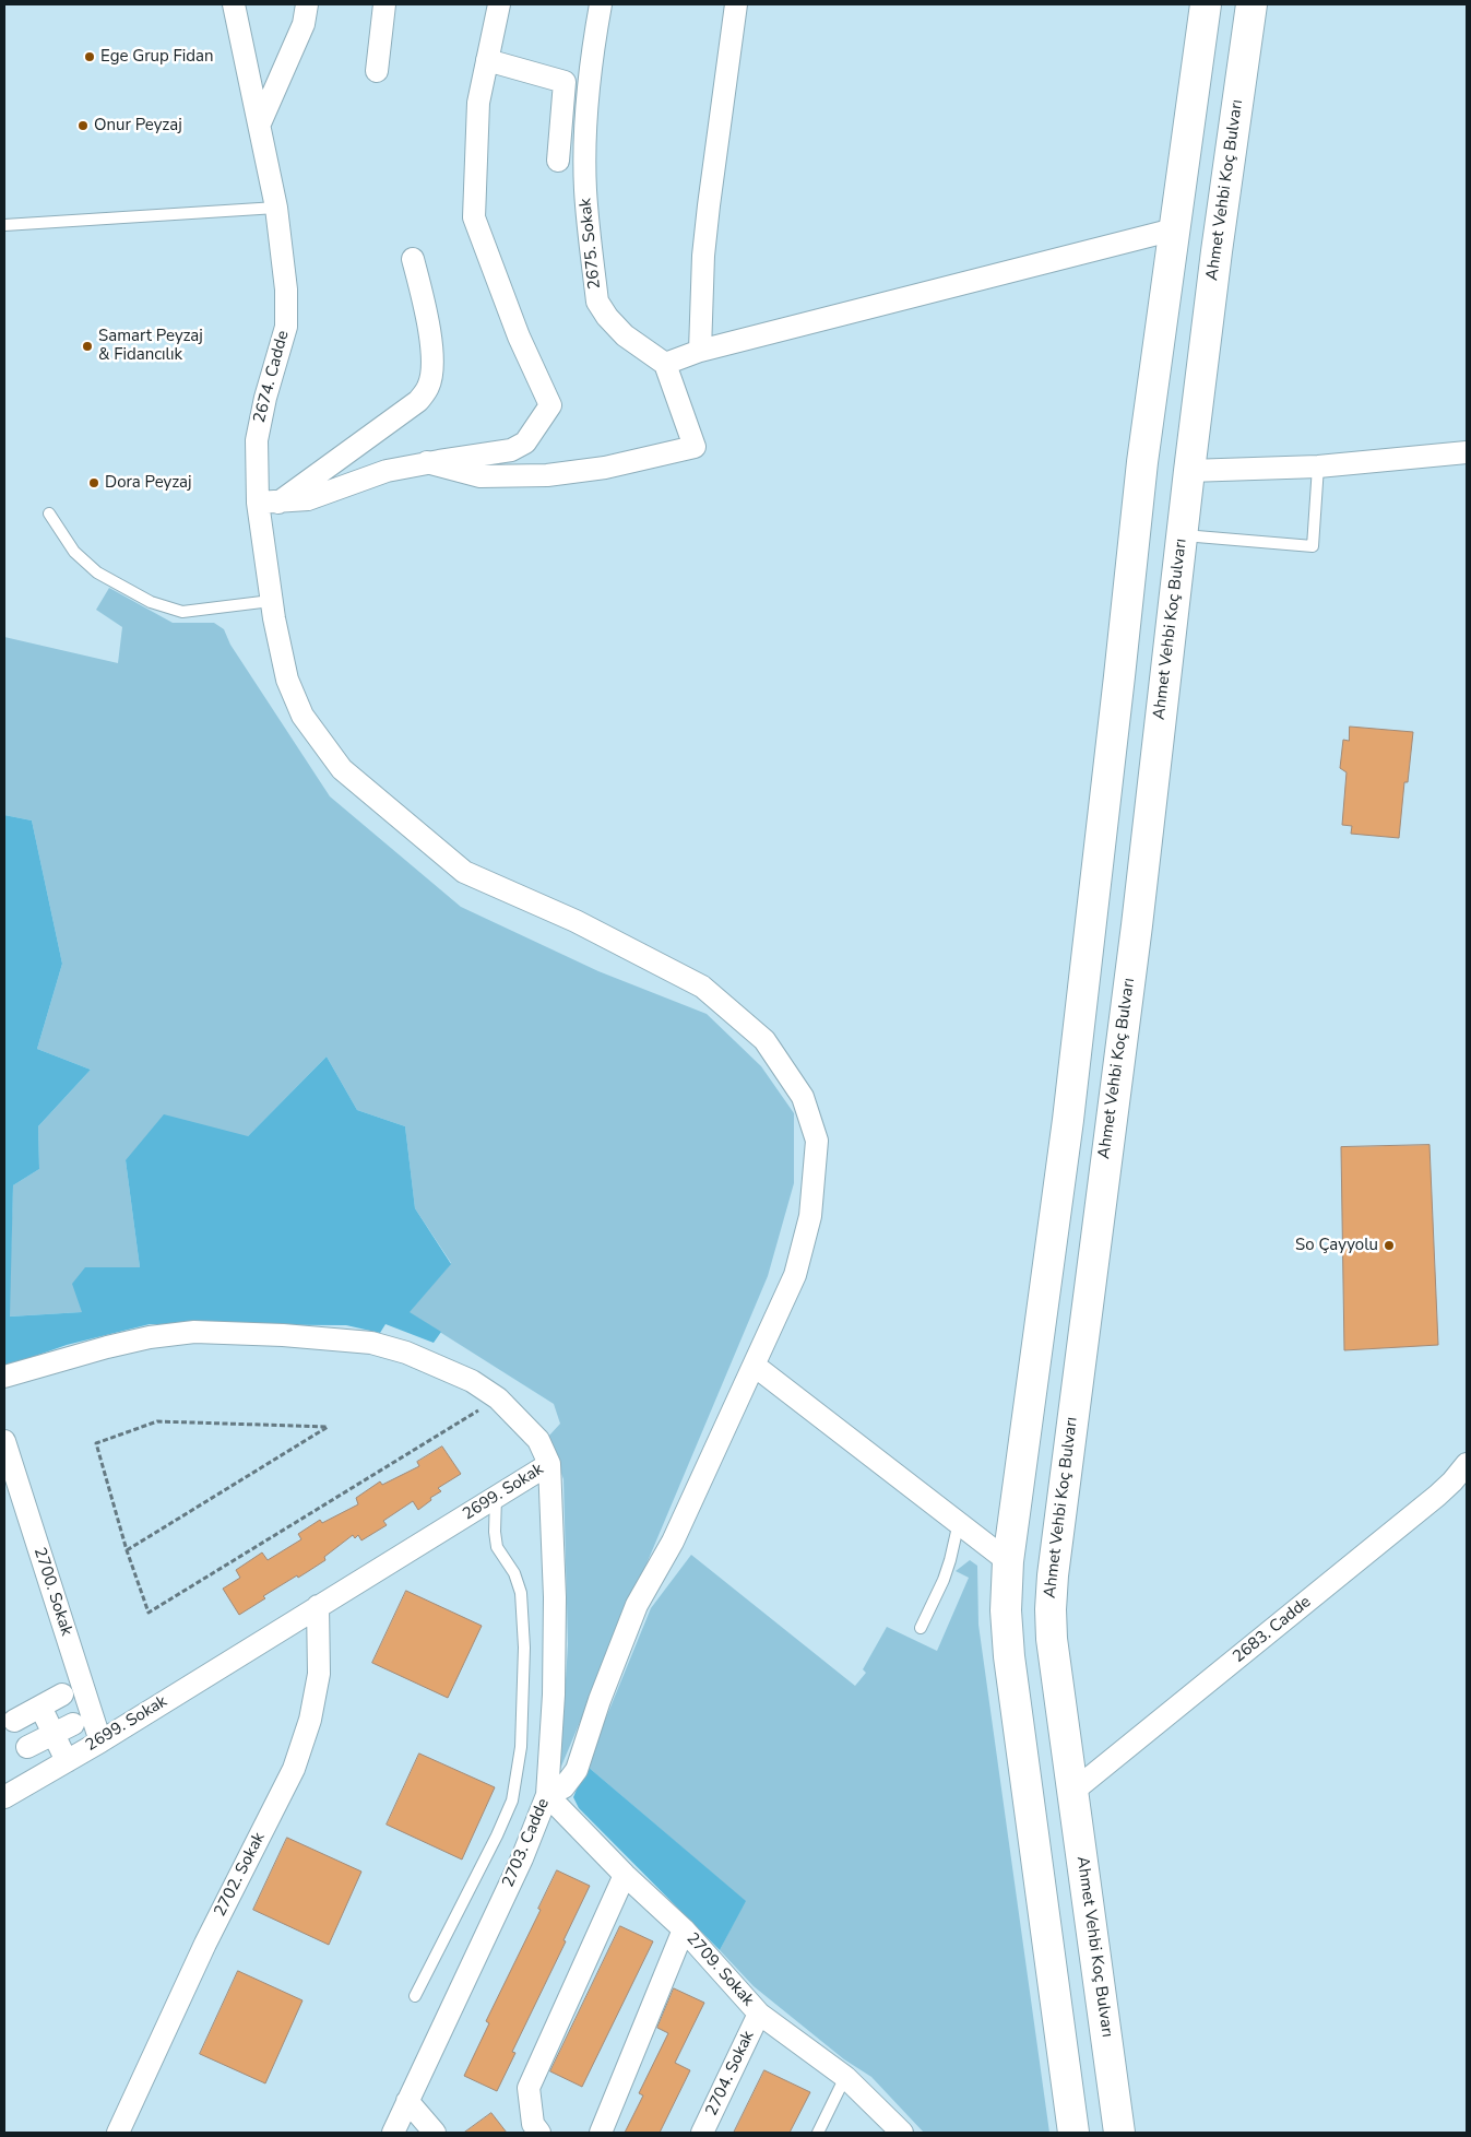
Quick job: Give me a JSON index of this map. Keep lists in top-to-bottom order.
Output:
{
  "streets": {
    "main road": ["Ahmet Vehbi Koç Bulvarı"],
    "street": [
      "2675. Sokak",
      "2674. Cadde",
      "2699. Sokak",
      "2700. Sokak",
      "2683. Cadde",
      "2703. Cadde",
      "2702. Sokak",
      "2709. Sokak",
      "2704. Sokak"
    ]
  },
  "crossings": [
    ["Ahmet Vehbi Koç Bulvarı", "2683. Cadde"],
    ["2674. Cadde", "2703. Cadde"],
    ["2674. Cadde", "2709. Sokak"],
    ["2699. Sokak", "2700. Sokak"],
    ["2699. Sokak", "2703. Cadde"],
    ["2699. Sokak", "2702. Sokak"],
    ["2703. Cadde", "2709. Sokak"],
    ["2709. Sokak", "2704. Sokak"]
  ],
  "places": [
    "Ege Grup Fidan",
    "Onur Peyzaj",
    "Samart Peyzaj & Fidancılık",
    "Dora Peyzaj",
    "So Çayyolu"
  ]
}
